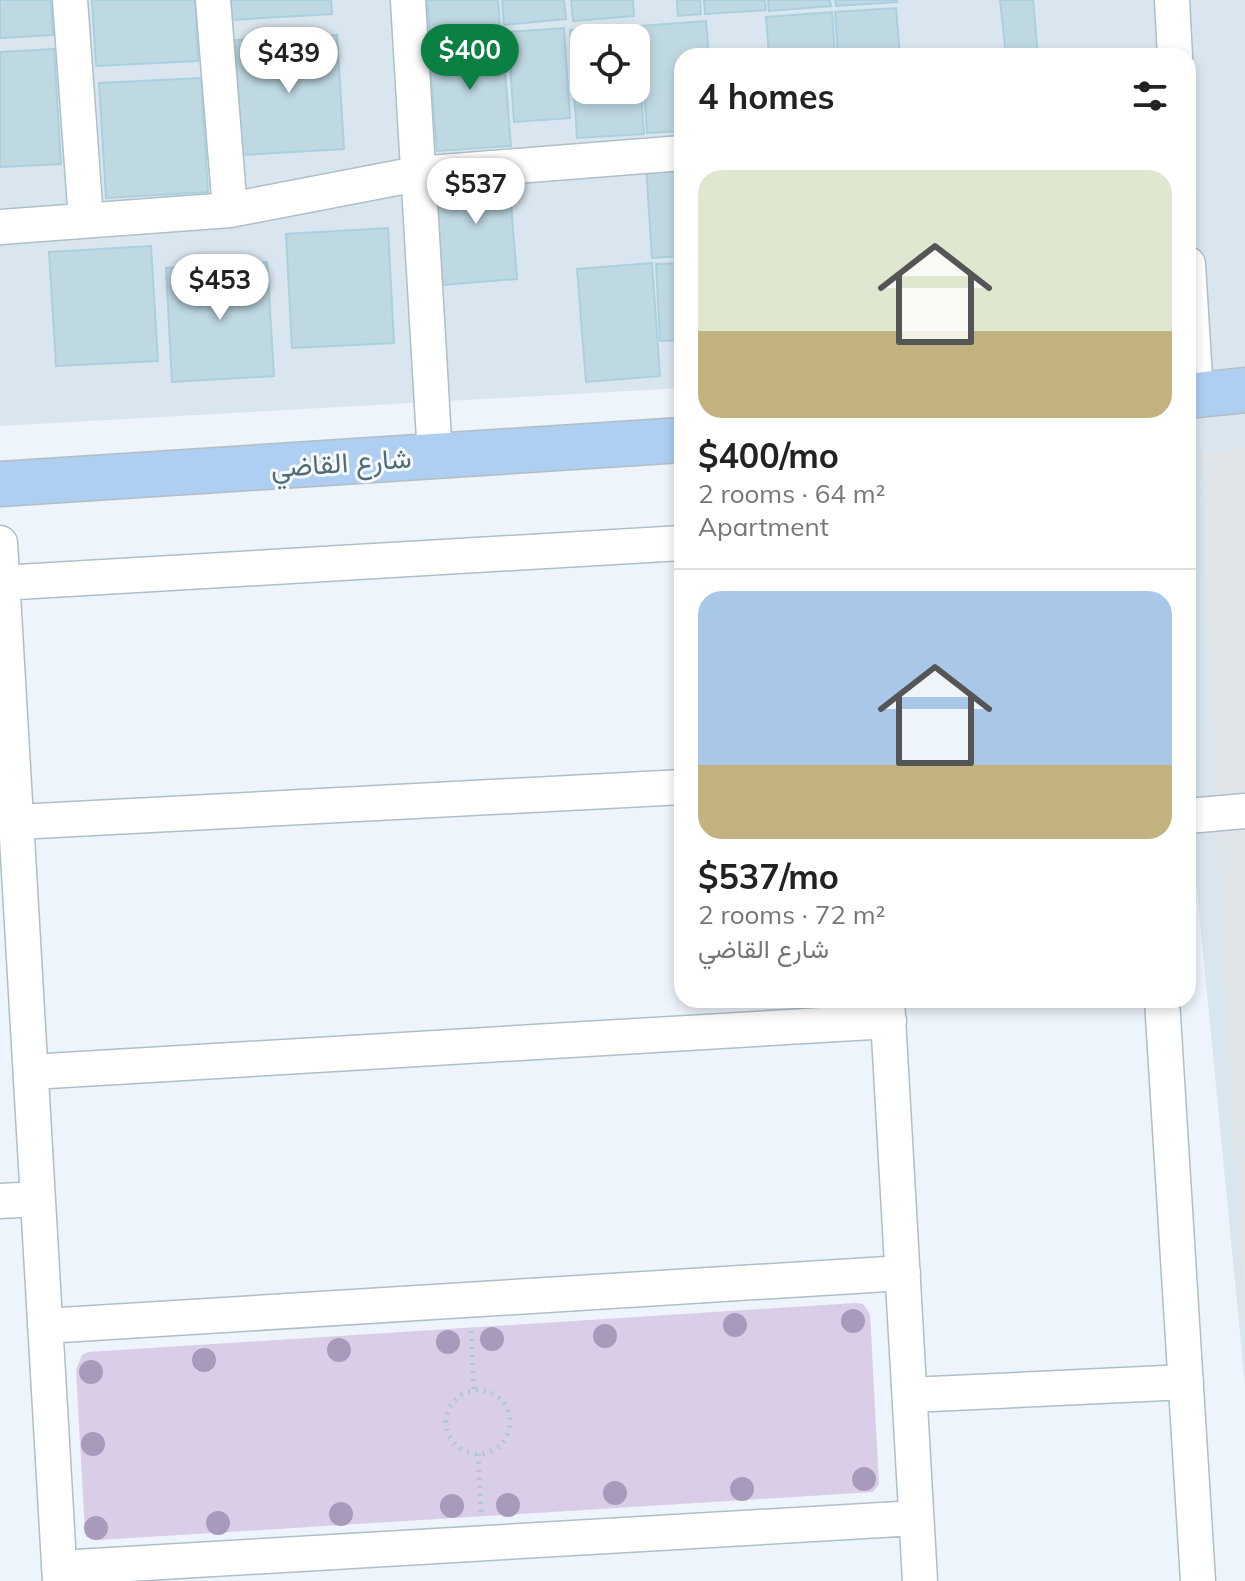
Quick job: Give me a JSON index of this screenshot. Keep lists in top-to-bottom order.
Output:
{
  "streets": {
    "main road": ["شارع القاضي"]
  },
  "page": {
    "price": [
      "$400",
      "$439",
      "$537",
      "$453"
    ],
    "heading": "4 homes",
    "list": [
      {
        "name": "$400/mo",
        "note": "2 rooms · 64 m² · Apartment"
      },
      {
        "name": "$537/mo",
        "note": "2 rooms · 72 m² · شارع القاضي"
      }
    ]
  }
}
